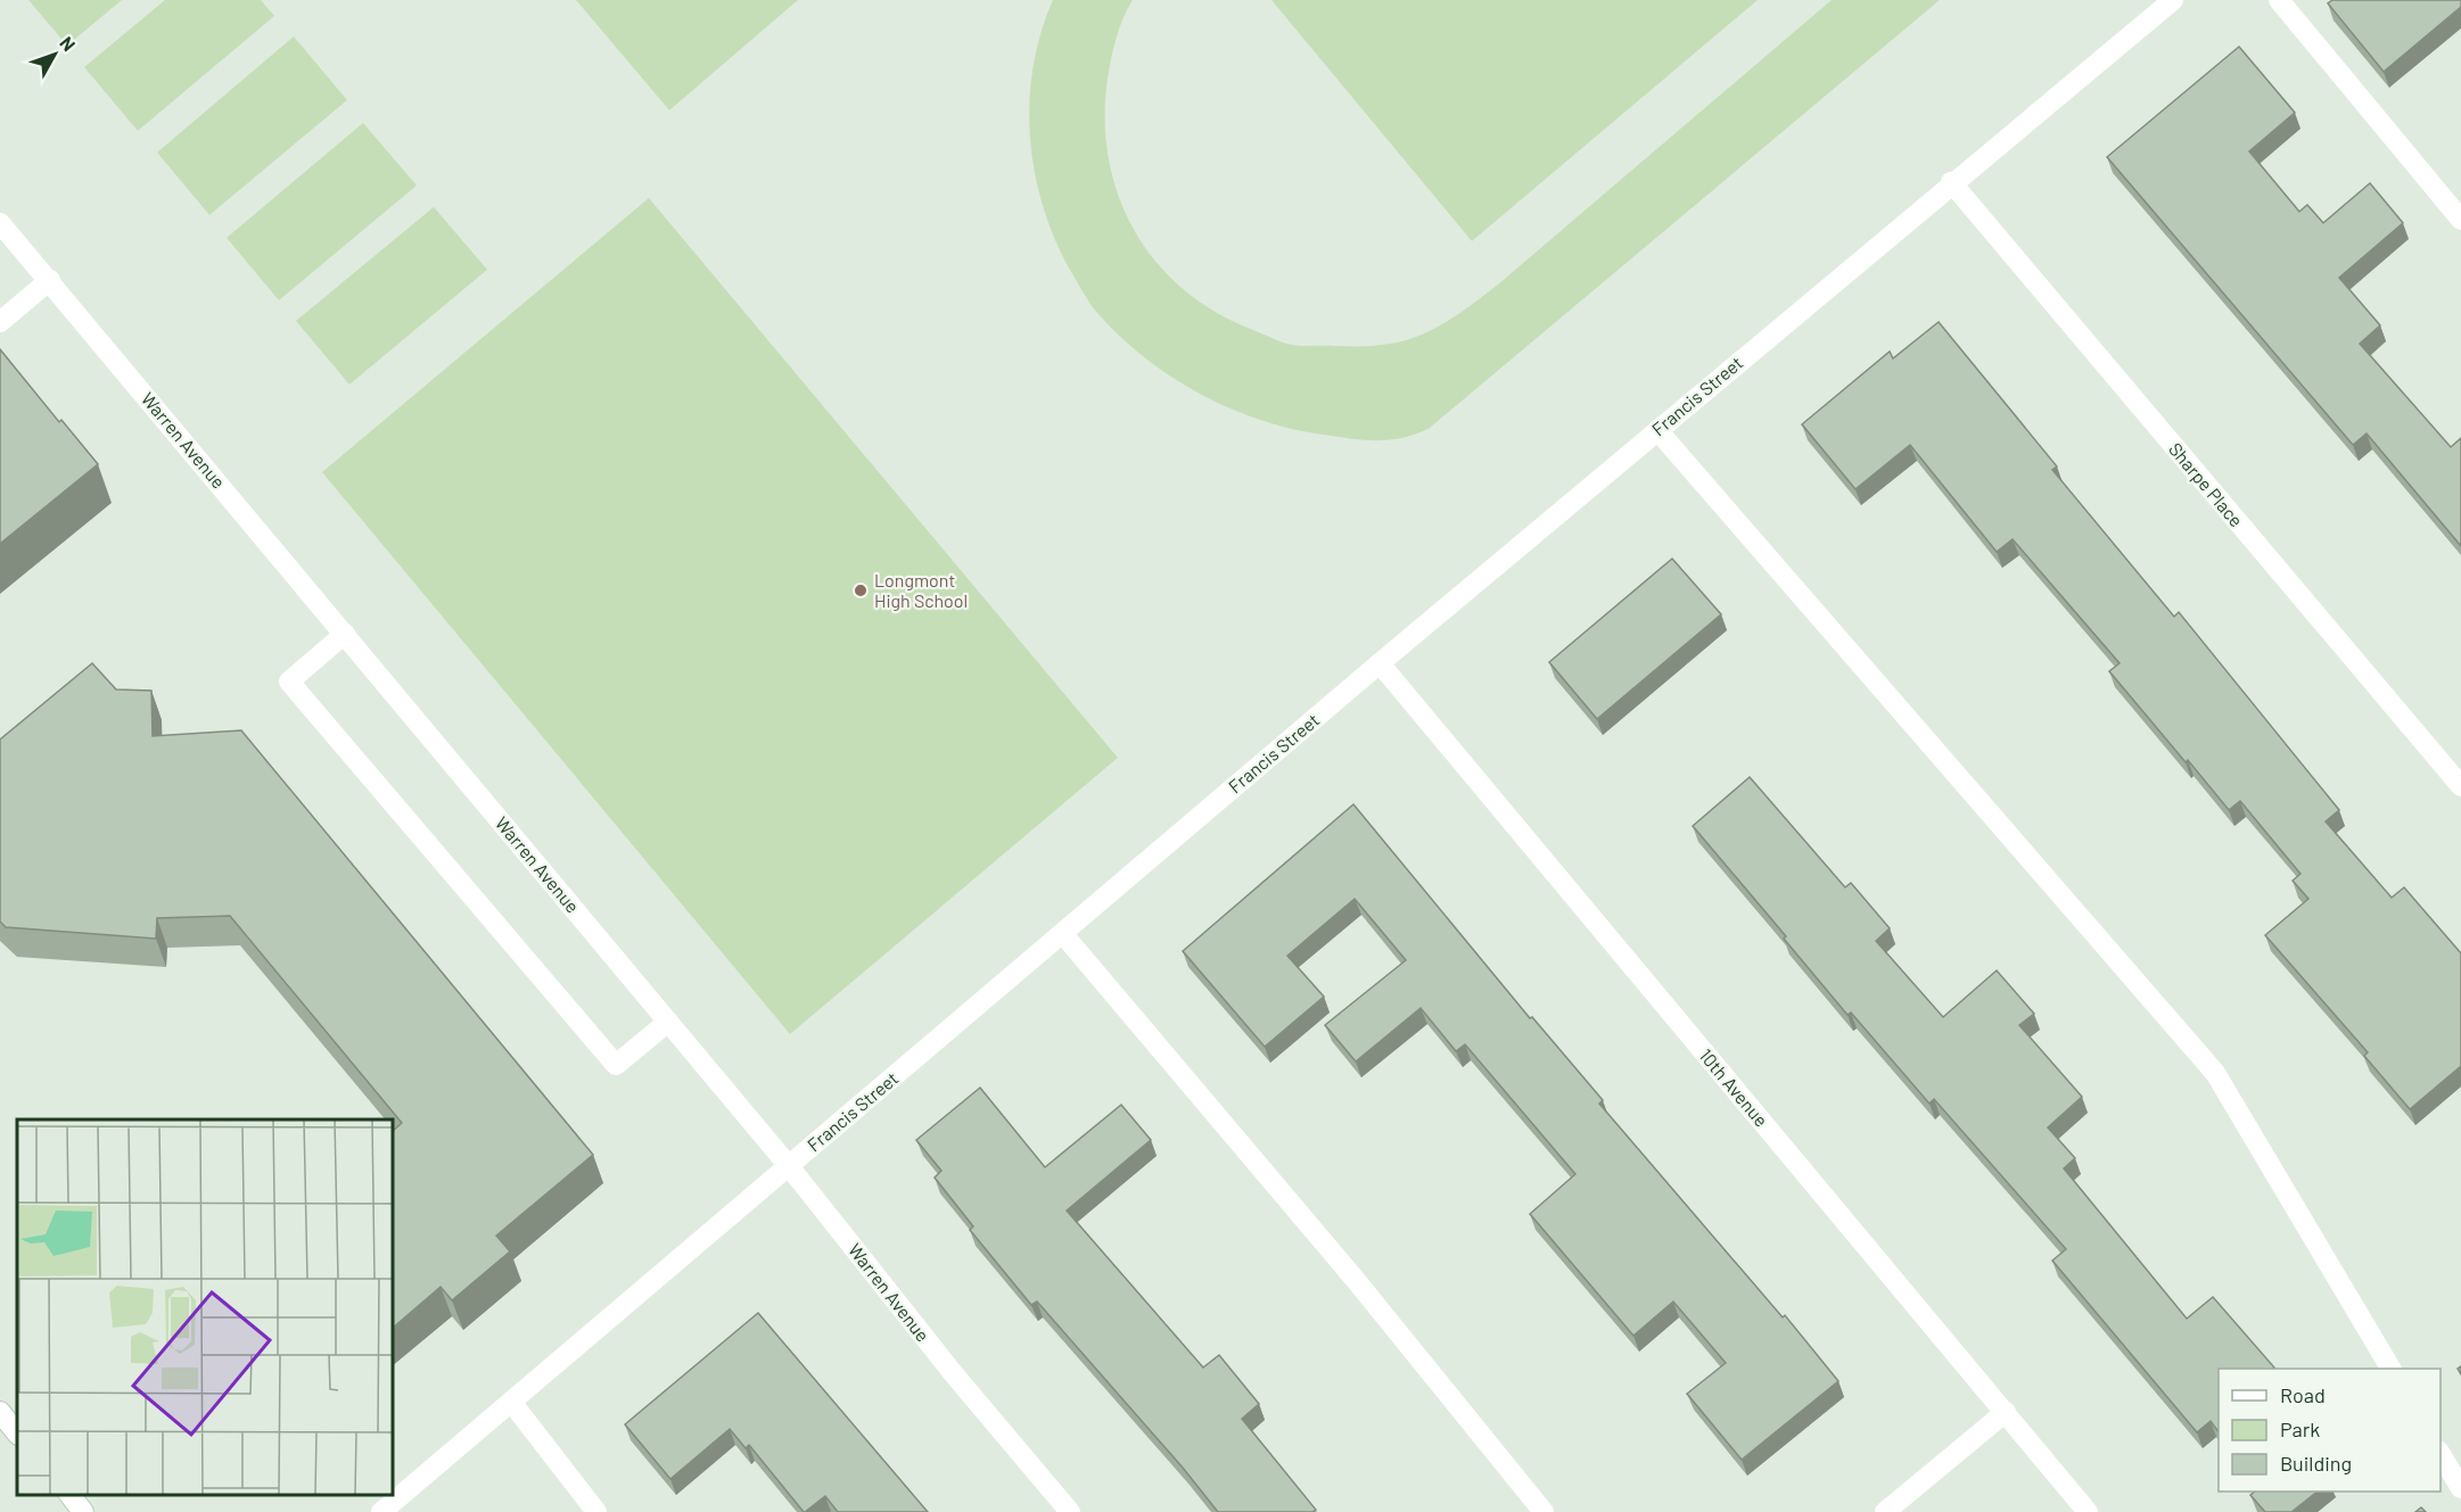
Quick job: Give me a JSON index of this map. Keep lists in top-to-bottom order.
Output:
{
  "streets": {
    "street": [
      "Francis Street",
      "Warren Avenue",
      "Sharpe Place",
      "10th Avenue"
    ]
  },
  "crossings": [
    ["Francis Street", "Warren Avenue"],
    ["Francis Street", "Sharpe Place"],
    ["Francis Street", "10th Avenue"]
  ],
  "places": ["Longmont High School"],
  "legend": ["Road", "Park", "Building"],
  "north": "top right"
}
